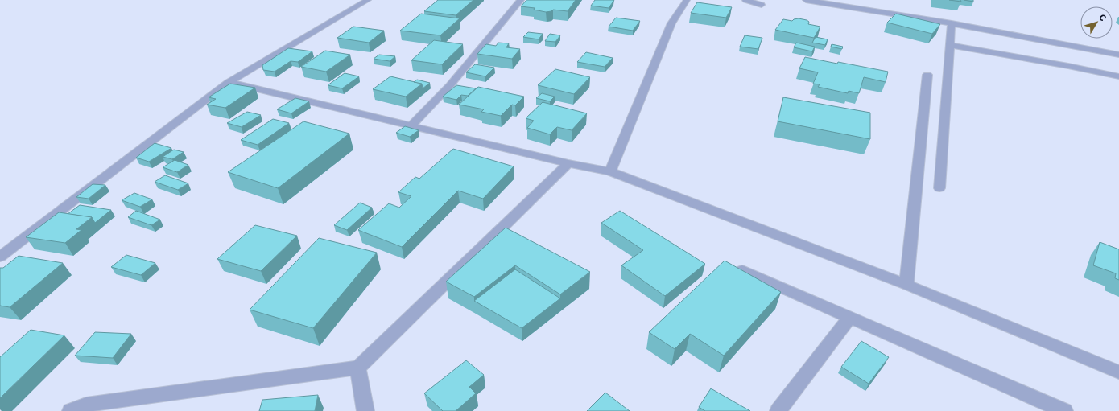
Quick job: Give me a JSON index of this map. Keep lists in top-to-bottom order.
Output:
{
  "north": "top right"
}
